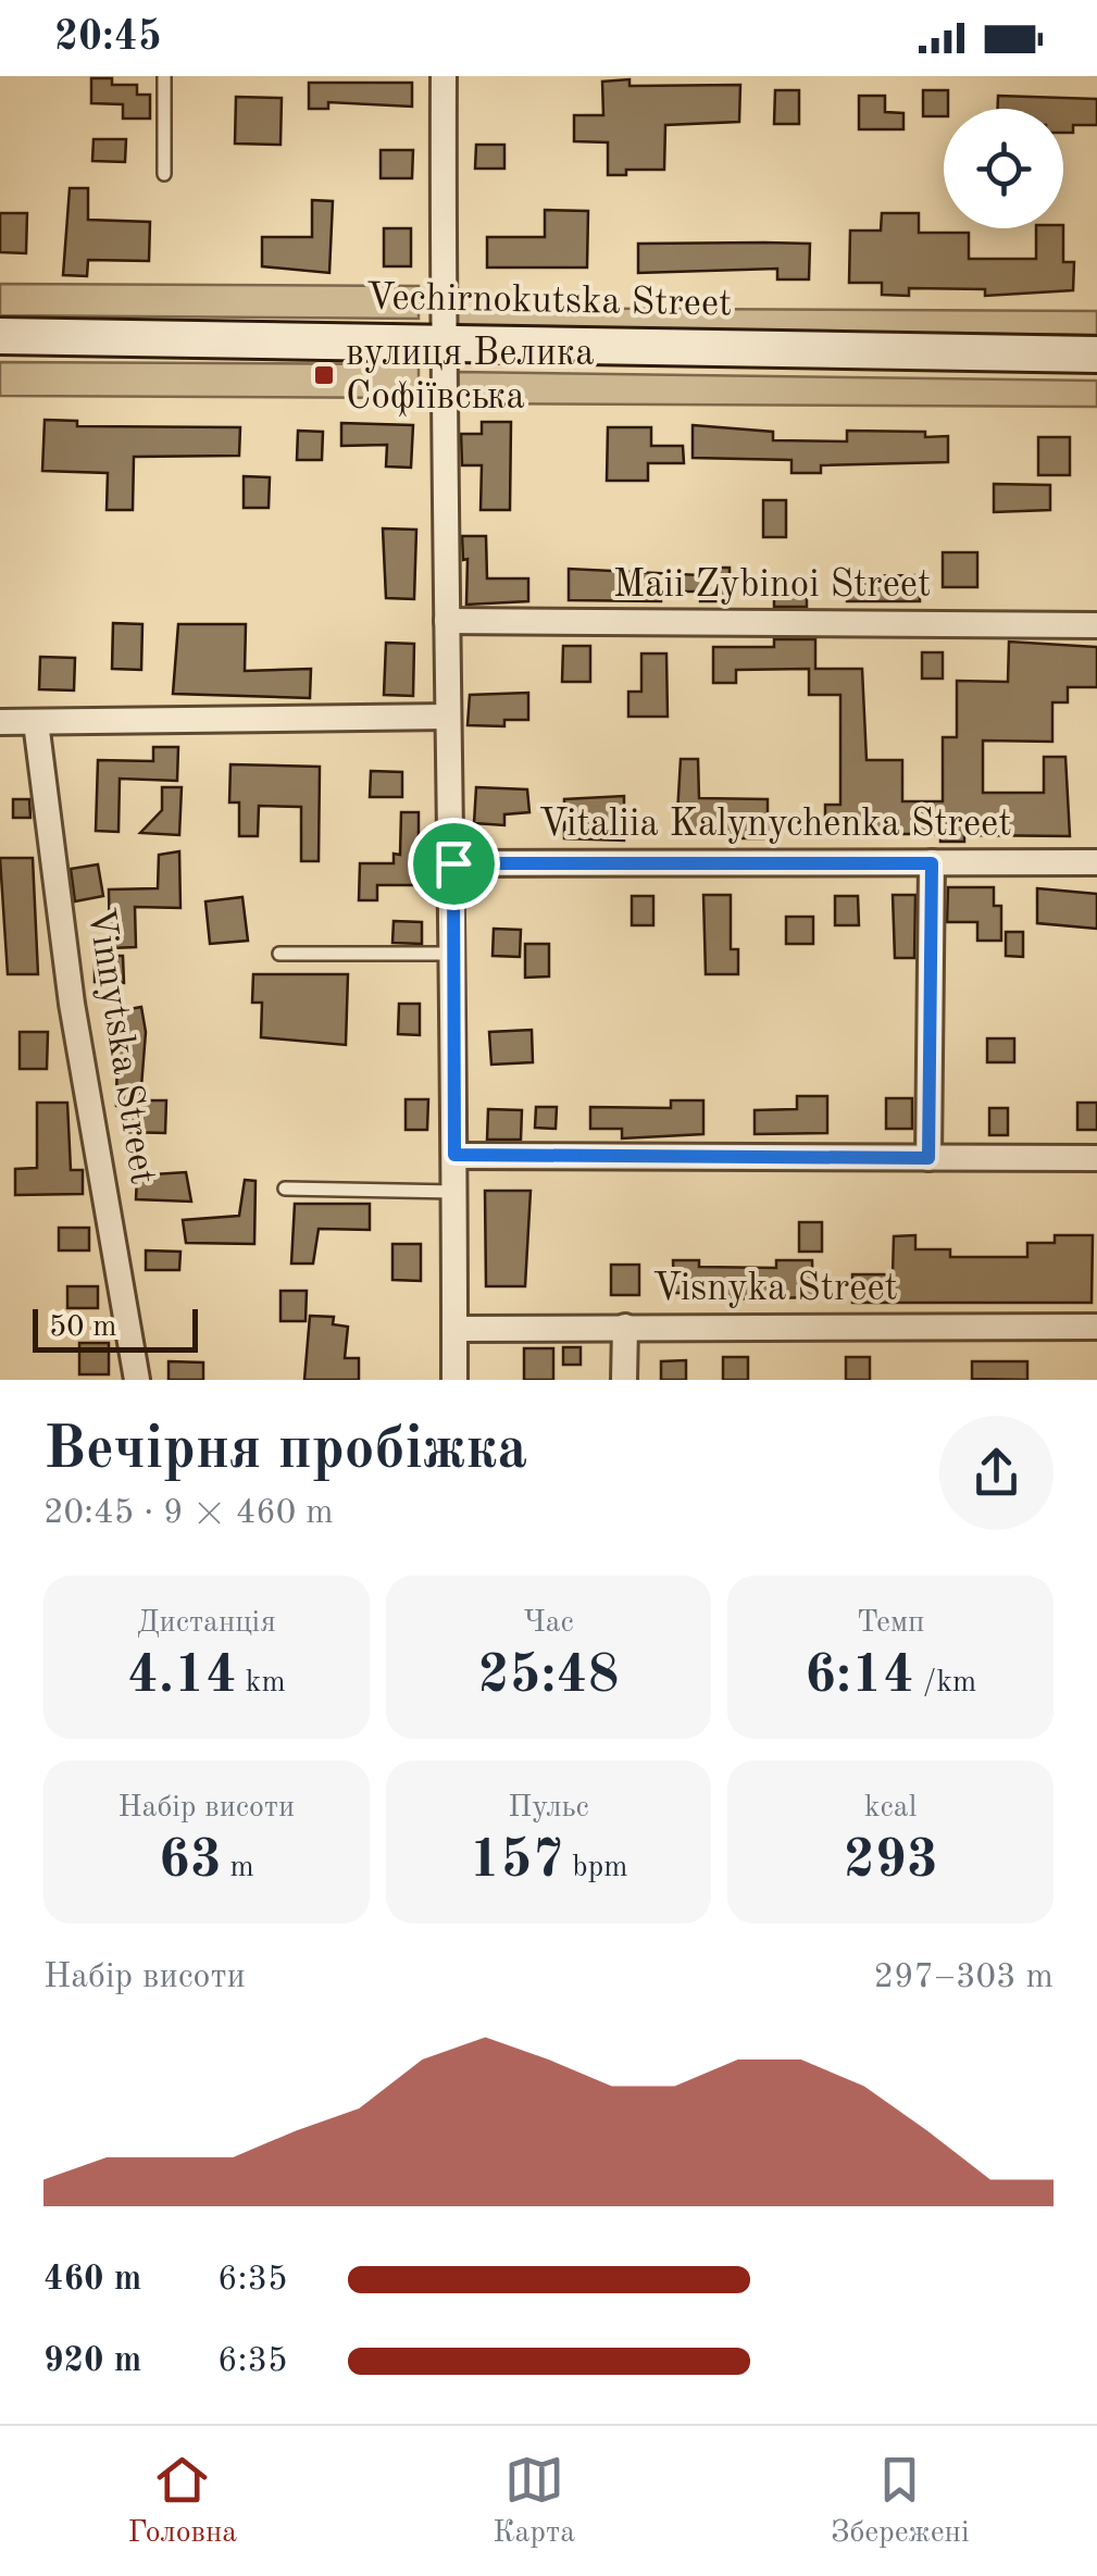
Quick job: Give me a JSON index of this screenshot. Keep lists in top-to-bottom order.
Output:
{
  "streets": {
    "street": [
      "Vechirnokutska Street",
      "Maii Zybinoi Street",
      "Vitaliia Kalynychenka Street",
      "Vinnytska Street",
      "Visnyka Street"
    ]
  },
  "places": {
    "transit": ["вулиця Велика Софіївська"]
  },
  "scale_bar": "50 m",
  "page": {
    "status": "20:45",
    "scale": "50 m",
    "heading": ["Вечірня пробіжка", "20:45 · 9 × 460 m"],
    "stats": [
      ["Дистанція", "4.14 km"],
      ["Час", "25:48"],
      ["Темп", "6:14 /km"],
      ["Набір висоти", "63 m"],
      ["Пульс", "157 bpm"],
      ["kcal", "293"]
    ],
    "chart": ["Набір висоти", "297–303 m"],
    "list": [
      {
        "name": "460 m",
        "note": "6:35"
      },
      {
        "name": "920 m",
        "note": "6:35"
      }
    ],
    "tabs": ["Головна", "Карта", "Збережені"]
  }
}
